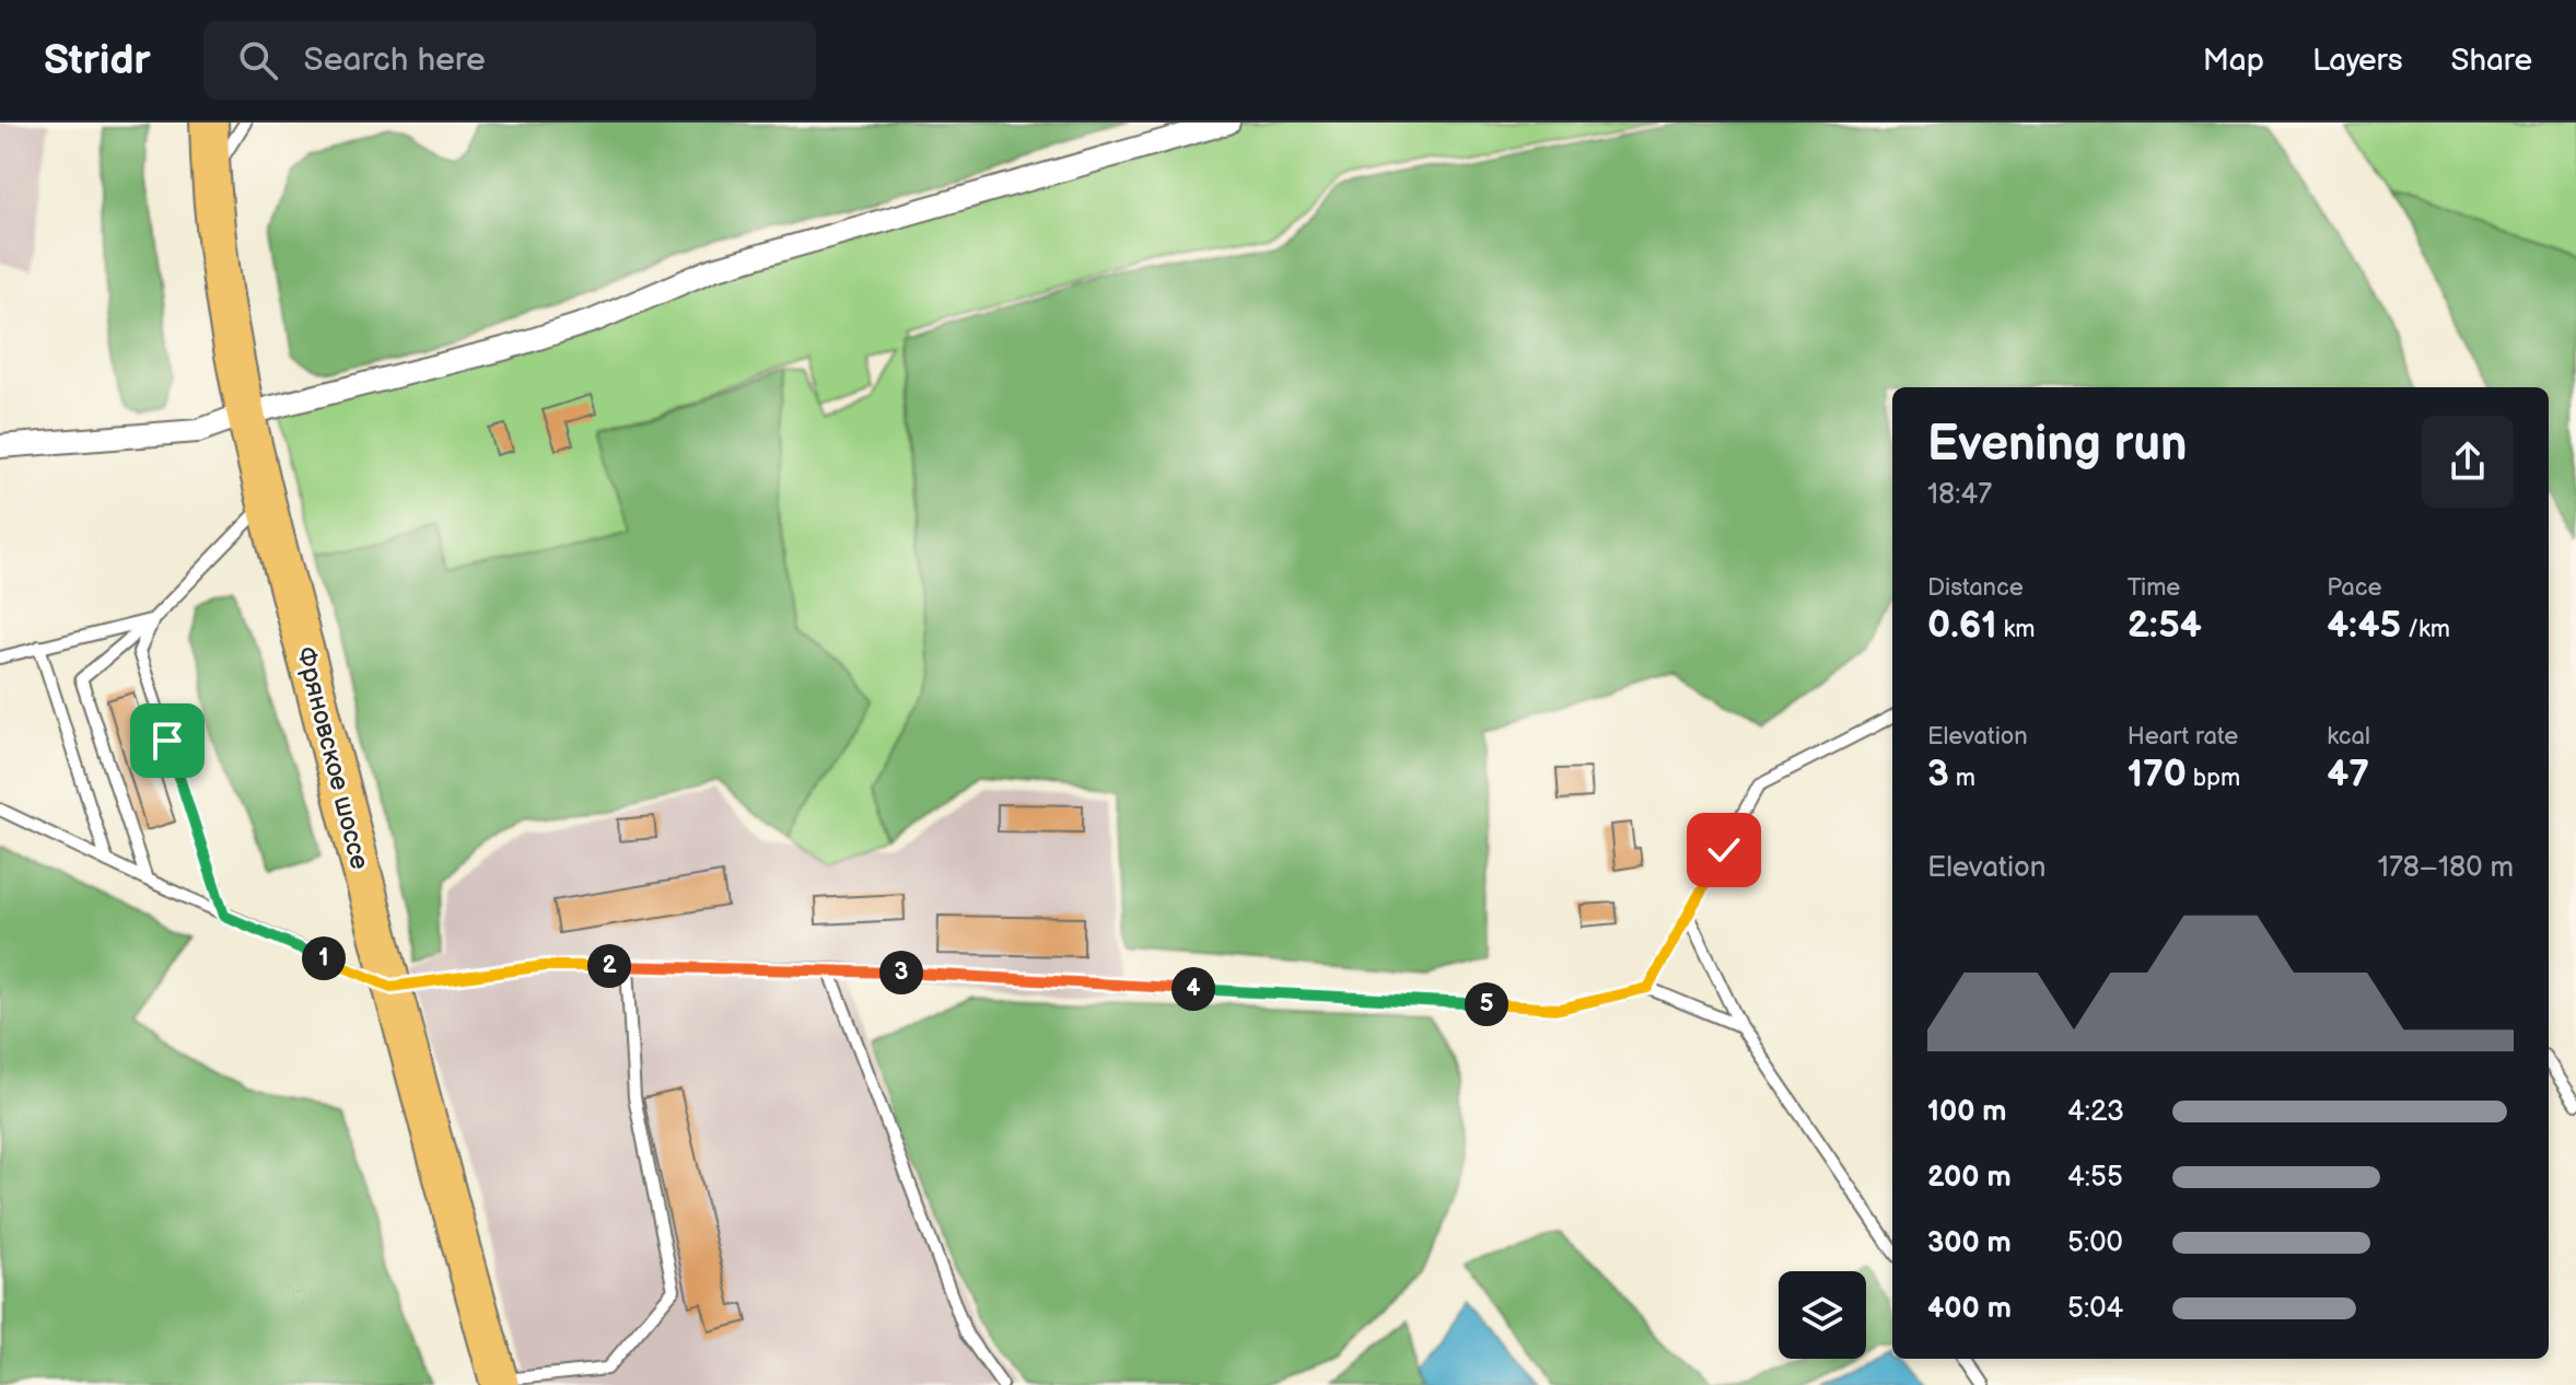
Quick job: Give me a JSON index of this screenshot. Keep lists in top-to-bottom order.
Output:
{
  "streets": {
    "main road": ["Фряновское шоссе"]
  },
  "page": {
    "header": "Stridr",
    "search": "Search here",
    "nav": ["Map", "Layers", "Share"],
    "heading": ["Evening run", "18:47"],
    "stats": [
      ["Distance", "0.61 km"],
      ["Time", "2:54"],
      ["Pace", "4:45 /km"],
      ["Elevation", "3 m"],
      ["Heart rate", "170 bpm"],
      ["kcal", "47"]
    ],
    "chart": ["Elevation", "178–180 m"],
    "pins": [
      "1",
      "2",
      "3",
      "4",
      "5"
    ],
    "list": [
      {
        "name": "100 m",
        "note": "4:23"
      },
      {
        "name": "200 m",
        "note": "4:55"
      },
      {
        "name": "300 m",
        "note": "5:00"
      },
      {
        "name": "400 m",
        "note": "5:04"
      }
    ]
  }
}
